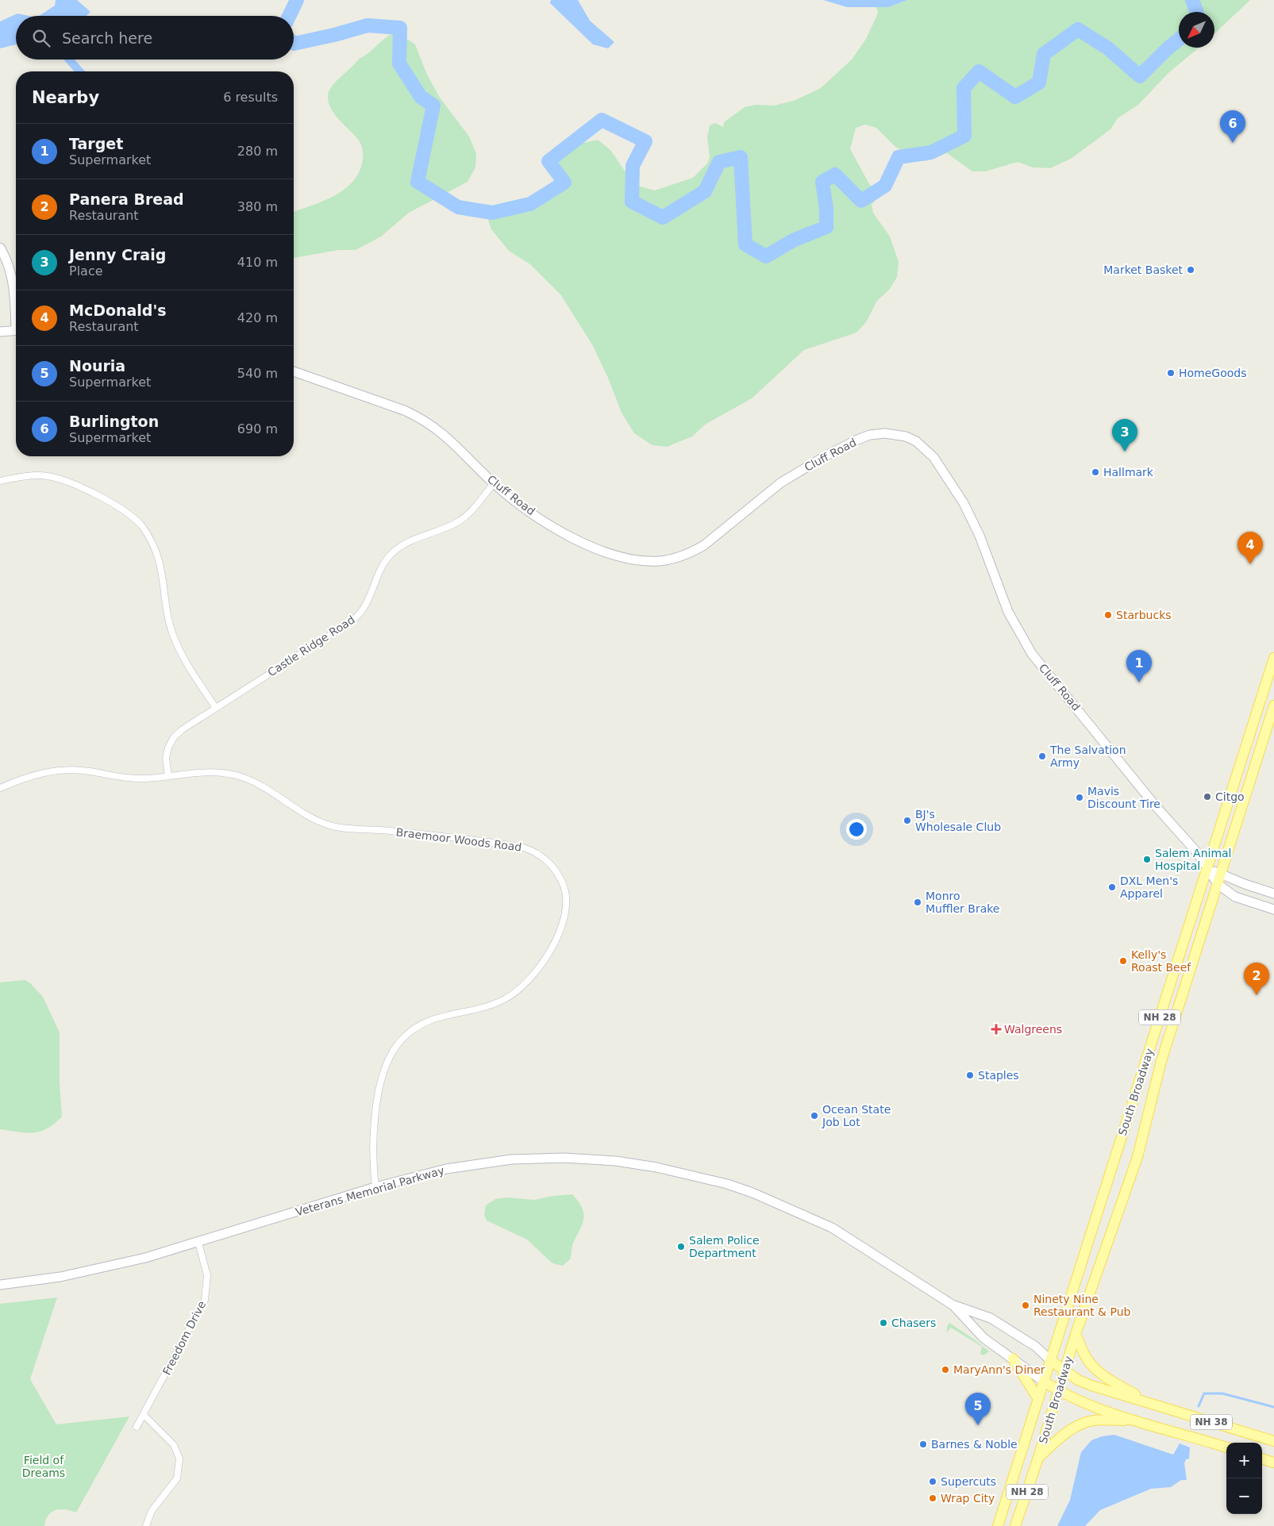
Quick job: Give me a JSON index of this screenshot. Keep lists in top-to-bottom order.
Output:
{
  "streets": {
    "main road": ["NH 28", "South Broadway", "NH 38"],
    "street": [
      "Cluff Road",
      "Castle Ridge Road",
      "Braemoor Woods Road",
      "Veterans Memorial Parkway",
      "Freedom Drive"
    ]
  },
  "crossings": [
    ["Cluff Road", "Castle Ridge Road"],
    ["Cluff Road", "South Broadway"],
    ["Castle Ridge Road", "Braemoor Woods Road"],
    ["Braemoor Woods Road", "Veterans Memorial Parkway"],
    ["South Broadway", "Veterans Memorial Parkway"],
    ["South Broadway", "NH 38"],
    ["Veterans Memorial Parkway", "Freedom Drive"]
  ],
  "parks": ["Field of Dreams"],
  "places": {
    "other": [
      "Market Basket",
      "HomeGoods",
      "Hallmark",
      "Starbucks",
      "The Salvation Army",
      "Citgo",
      "Mavis Discount Tire",
      "BJ's Wholesale Club",
      "Salem Animal Hospital",
      "DXL Men's Apparel",
      "Monro Muffler Brake",
      "Kelly's Roast Beef",
      "Staples",
      "Ocean State Job Lot",
      "Salem Police Department",
      "Ninety Nine Restaurant & Pub",
      "Chasers",
      "MaryAnn's Diner",
      "Barnes & Noble",
      "Supercuts",
      "Wrap City"
    ],
    "health": ["Walgreens"]
  },
  "north": "bottom left",
  "page": {
    "search": "Search here",
    "heading": ["Nearby", "6 results"],
    "pins": [
      "6",
      "3",
      "4",
      "1",
      "2",
      "5"
    ],
    "list": [
      {
        "mark": "1",
        "name": "Target",
        "note": "Supermarket",
        "value": "280 m"
      },
      {
        "mark": "2",
        "name": "Panera Bread",
        "note": "Restaurant",
        "value": "380 m"
      },
      {
        "mark": "3",
        "name": "Jenny Craig",
        "note": "Place",
        "value": "410 m"
      },
      {
        "mark": "4",
        "name": "McDonald's",
        "note": "Restaurant",
        "value": "420 m"
      },
      {
        "mark": "5",
        "name": "Nouria",
        "note": "Supermarket",
        "value": "540 m"
      },
      {
        "mark": "6",
        "name": "Burlington",
        "note": "Supermarket",
        "value": "690 m"
      }
    ],
    "map_buttons": ["+", "−"]
  }
}
